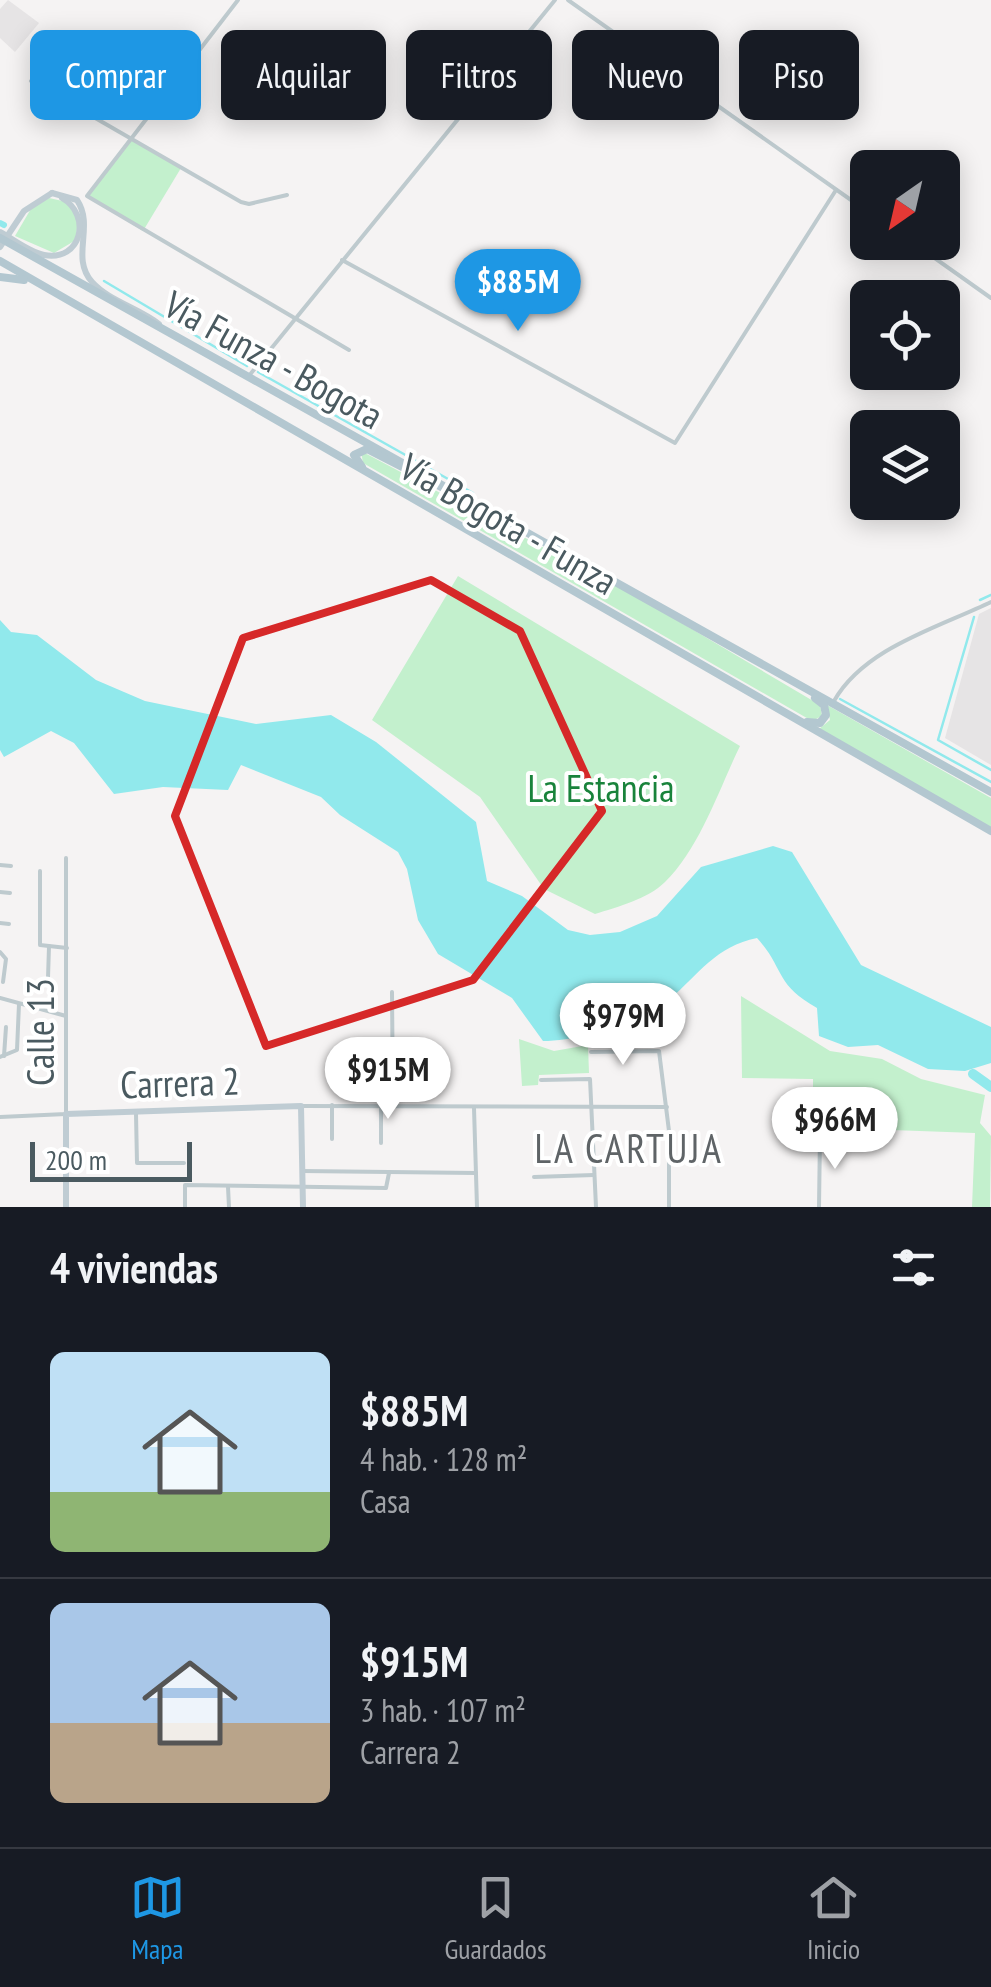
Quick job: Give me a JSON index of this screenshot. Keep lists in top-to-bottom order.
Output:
{
  "streets": {
    "main road": ["Vía Funza - Bogota", "Vía Bogota - Funza"],
    "street": ["Calle 13", "Carrera 2"]
  },
  "crossings": [
    ["Calle 13", "Carrera 2"]
  ],
  "districts": ["LA CARTUJA"],
  "parks": ["La Estancia"],
  "scale_bar": "200 m",
  "north": "bottom left",
  "page": {
    "chip": [
      "Comprar",
      "Alquilar",
      "Filtros",
      "Nuevo",
      "Piso"
    ],
    "price": [
      "$885M",
      "$979M",
      "$915M",
      "$966M"
    ],
    "scale": "200 m",
    "heading": "4 viviendas",
    "list": [
      {
        "name": "$885M",
        "note": "4 hab. · 128 m² · Casa"
      },
      {
        "name": "$915M",
        "note": "3 hab. · 107 m² · Carrera 2"
      }
    ],
    "tabs": ["Mapa", "Guardados", "Inicio"]
  }
}
